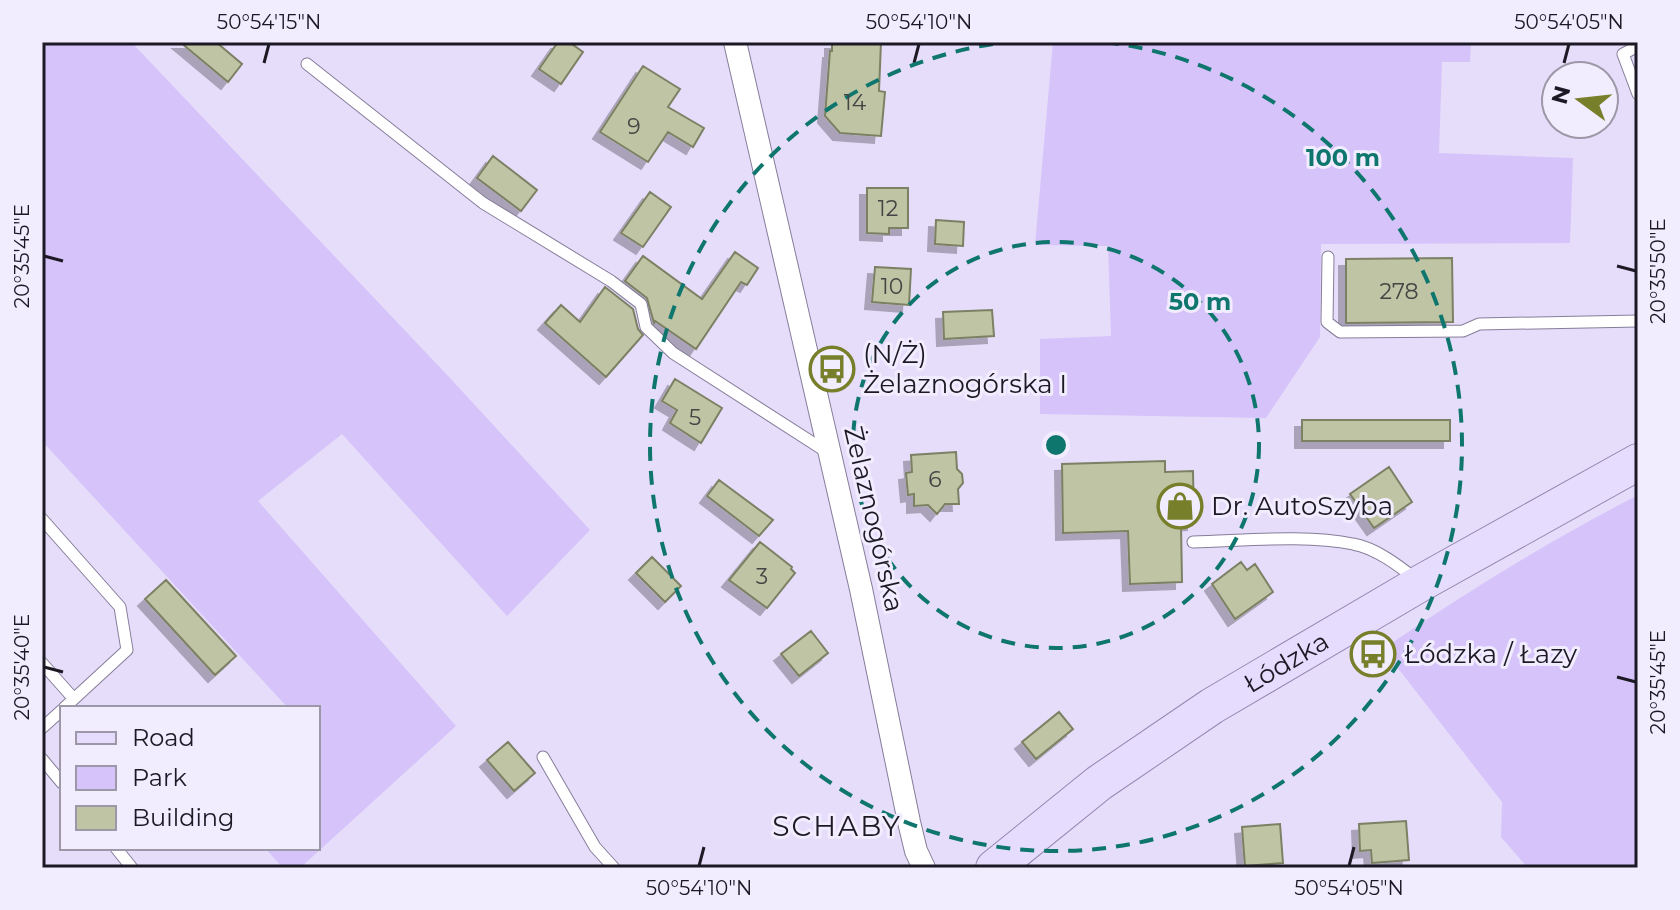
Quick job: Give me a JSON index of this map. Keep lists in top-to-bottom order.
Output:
{
  "streets": {
    "main road": ["Łódzka"],
    "street": ["Żelaznogórska"]
  },
  "districts": ["SCHABY"],
  "places": {
    "bus stop": ["(N/Ż) Żelaznogórska I", "Łódzka / Łazy"],
    "shop": ["Dr. AutoSzyba"]
  },
  "house_numbers": [
    "14",
    "9",
    "12",
    "10",
    "278",
    "5",
    "6",
    "3"
  ],
  "legend": ["Road", "Park", "Building"],
  "north": "left",
  "coordinates": [
    "50°54'15\"N",
    "50°54'10\"N",
    "50°54'05\"N",
    "20°35'45\"E",
    "20°35'50\"E",
    "20°35'40\"E"
  ],
  "rings": ["100 m", "50 m"]
}
